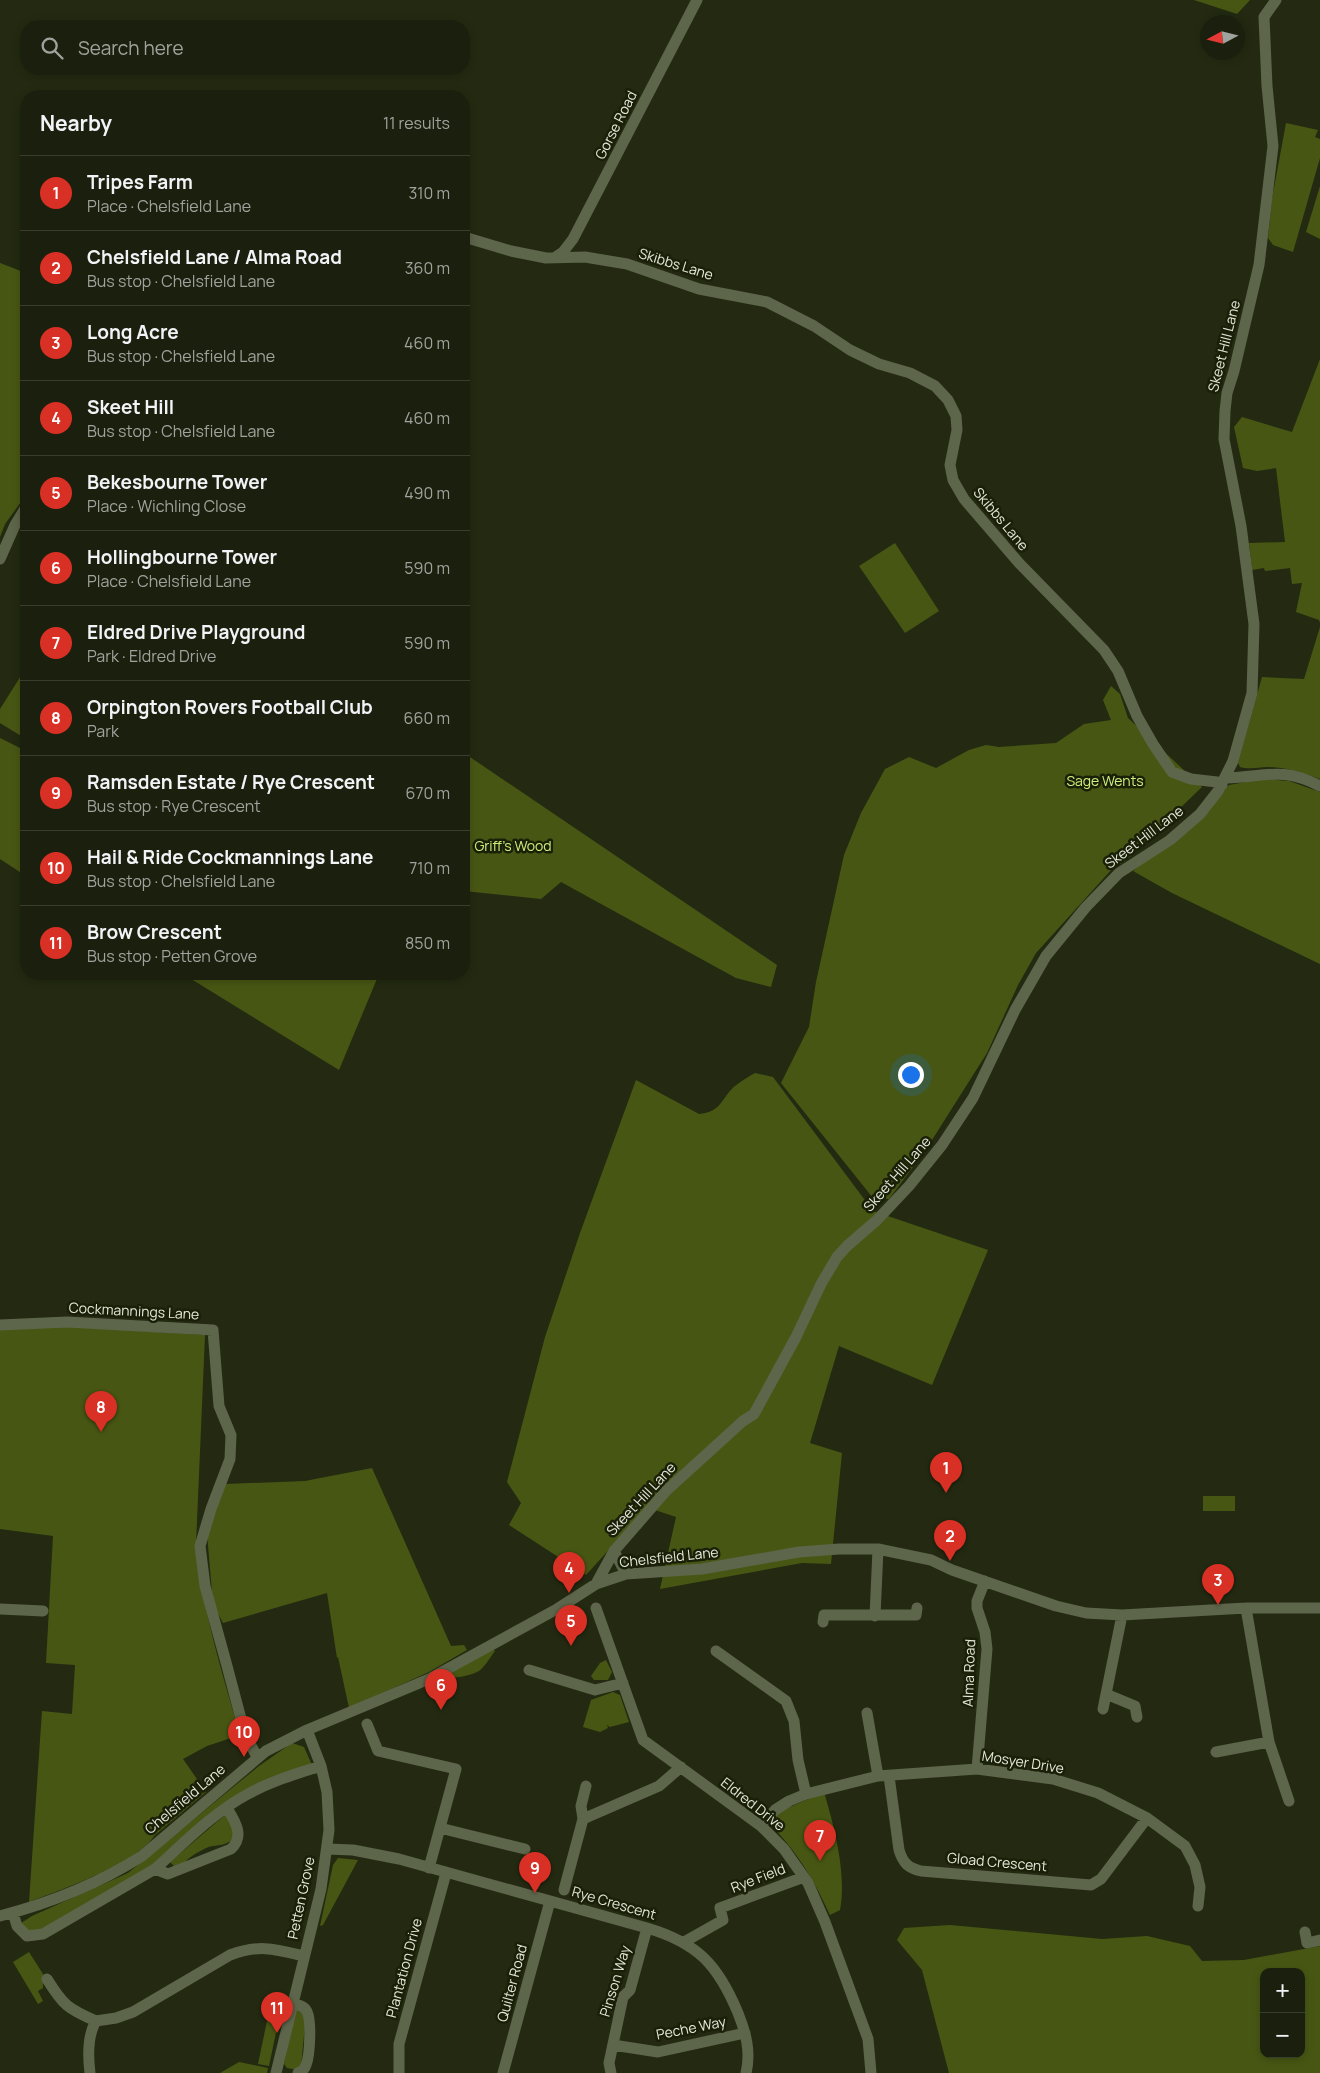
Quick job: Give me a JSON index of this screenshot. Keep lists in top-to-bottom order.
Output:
{
  "streets": {
    "street": [
      "Gorse Road",
      "Skibbs Lane",
      "Skeet Hill Lane",
      "Cockmannings Lane",
      "Chelsfield Lane",
      "Alma Road",
      "Mosyer Drive",
      "Eldred Drive",
      "Gload Crescent",
      "Rye Field",
      "Petten Grove",
      "Rye Crescent",
      "Plantation Drive",
      "Pinson Way",
      "Quilter Road",
      "Peche Way"
    ]
  },
  "crossings": [
    ["Gorse Road", "Skibbs Lane"],
    ["Skibbs Lane", "Skeet Hill Lane"],
    ["Skeet Hill Lane", "Chelsfield Lane"],
    ["Cockmannings Lane", "Chelsfield Lane"],
    ["Chelsfield Lane", "Alma Road"],
    ["Chelsfield Lane", "Petten Grove"],
    ["Alma Road", "Mosyer Drive"],
    ["Mosyer Drive", "Eldred Drive"],
    ["Mosyer Drive", "Gload Crescent"],
    ["Eldred Drive", "Rye Field"],
    ["Rye Field", "Rye Crescent"],
    ["Petten Grove", "Rye Crescent"],
    ["Rye Crescent", "Plantation Drive"],
    ["Rye Crescent", "Pinson Way"],
    ["Rye Crescent", "Quilter Road"],
    ["Rye Crescent", "Peche Way"],
    ["Pinson Way", "Peche Way"]
  ],
  "parks": ["Sage Wents", "Griff's Wood"],
  "north": "left",
  "page": {
    "search": "Search here",
    "heading": ["Nearby", "11 results"],
    "list": [
      {
        "mark": "1",
        "name": "Tripes Farm",
        "note": "Place · Chelsfield Lane",
        "value": "310 m"
      },
      {
        "mark": "2",
        "name": "Chelsfield Lane / Alma Road",
        "note": "Bus stop · Chelsfield Lane",
        "value": "360 m"
      },
      {
        "mark": "3",
        "name": "Long Acre",
        "note": "Bus stop · Chelsfield Lane",
        "value": "460 m"
      },
      {
        "mark": "4",
        "name": "Skeet Hill",
        "note": "Bus stop · Chelsfield Lane",
        "value": "460 m"
      },
      {
        "mark": "5",
        "name": "Bekesbourne Tower",
        "note": "Place · Wichling Close",
        "value": "490 m"
      },
      {
        "mark": "6",
        "name": "Hollingbourne Tower",
        "note": "Place · Chelsfield Lane",
        "value": "590 m"
      },
      {
        "mark": "7",
        "name": "Eldred Drive Playground",
        "note": "Park · Eldred Drive",
        "value": "590 m"
      },
      {
        "mark": "8",
        "name": "Orpington Rovers Football Club",
        "note": "Park",
        "value": "660 m"
      },
      {
        "mark": "9",
        "name": "Ramsden Estate / Rye Crescent",
        "note": "Bus stop · Rye Crescent",
        "value": "670 m"
      },
      {
        "mark": "10",
        "name": "Hail & Ride Cockmannings Lane",
        "note": "Bus stop · Chelsfield Lane",
        "value": "710 m"
      },
      {
        "mark": "11",
        "name": "Brow Crescent",
        "note": "Bus stop · Petten Grove",
        "value": "850 m"
      }
    ],
    "pins": [
      "8",
      "1",
      "2",
      "4",
      "3",
      "5",
      "6",
      "10",
      "7",
      "9",
      "11"
    ],
    "map_buttons": ["+", "−"]
  }
}
